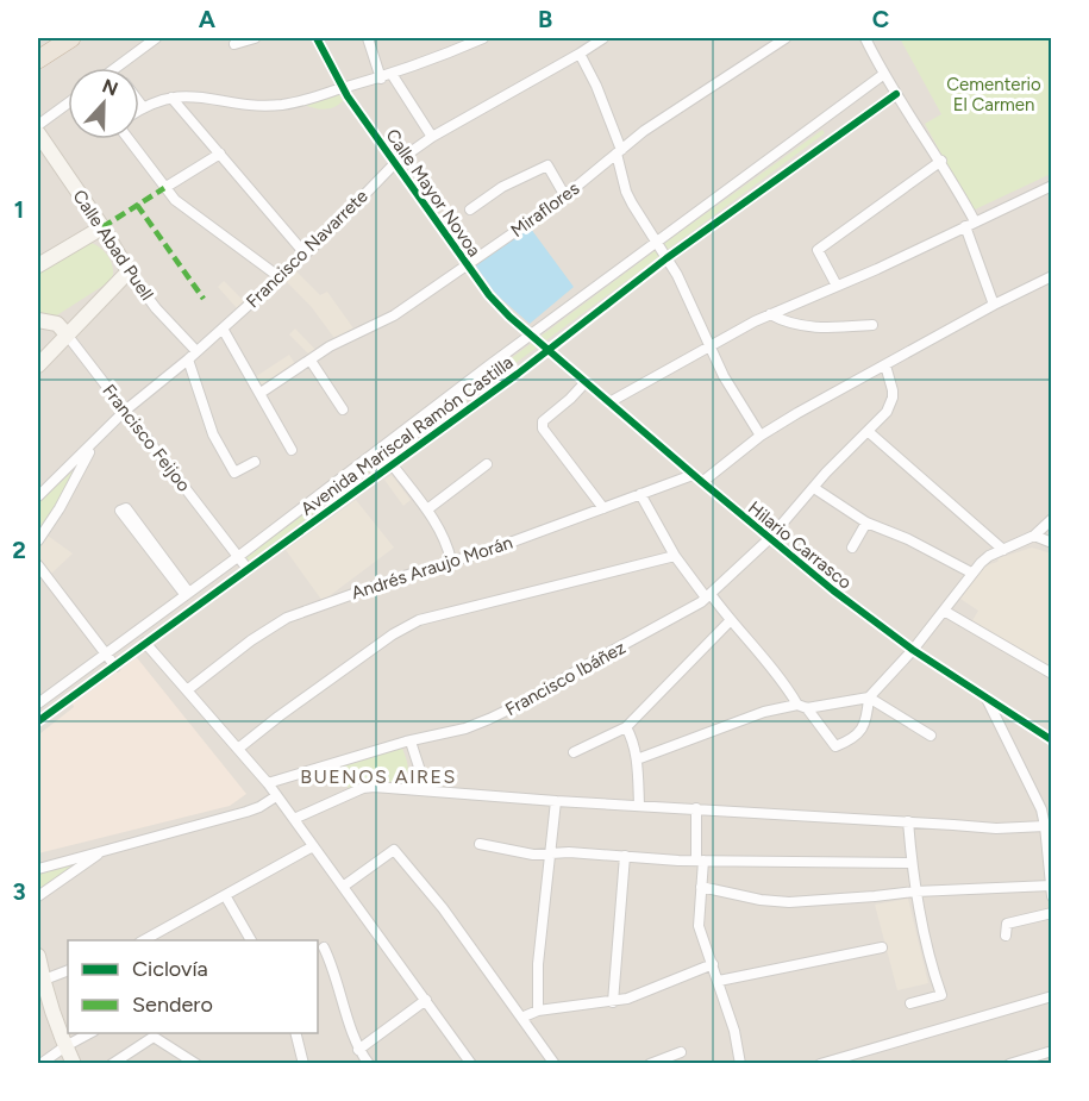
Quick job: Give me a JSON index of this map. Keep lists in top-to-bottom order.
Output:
{
  "streets": {
    "main road": ["Calle Abad Puell", "Francisco Feijoo"],
    "street": [
      "Calle Mayor Novoa",
      "Miraflores",
      "Francisco Navarrete",
      "Avenida Mariscal Ramón Castilla",
      "Hilario Carrasco",
      "Andrés Araujo Morán",
      "Francisco Ibáñez"
    ]
  },
  "crossings": [
    ["Calle Mayor Novoa", "Miraflores"],
    ["Calle Mayor Novoa", "Francisco Navarrete"],
    ["Calle Mayor Novoa", "Avenida Mariscal Ramón Castilla"],
    ["Calle Mayor Novoa", "Hilario Carrasco"],
    ["Calle Abad Puell", "Francisco Navarrete"],
    ["Francisco Navarrete", "Francisco Feijoo"],
    ["Avenida Mariscal Ramón Castilla", "Francisco Feijoo"],
    ["Avenida Mariscal Ramón Castilla", "Hilario Carrasco"],
    ["Hilario Carrasco", "Andrés Araujo Morán"],
    ["Hilario Carrasco", "Francisco Ibáñez"]
  ],
  "districts": ["BUENOS AIRES"],
  "parks": ["Cementerio El Carmen"],
  "legend": ["Ciclovía", "Sendero"],
  "north": "top",
  "grid": {
    "columns": ["A", "B", "C"],
    "rows": ["1", "2", "3"]
  }
}
